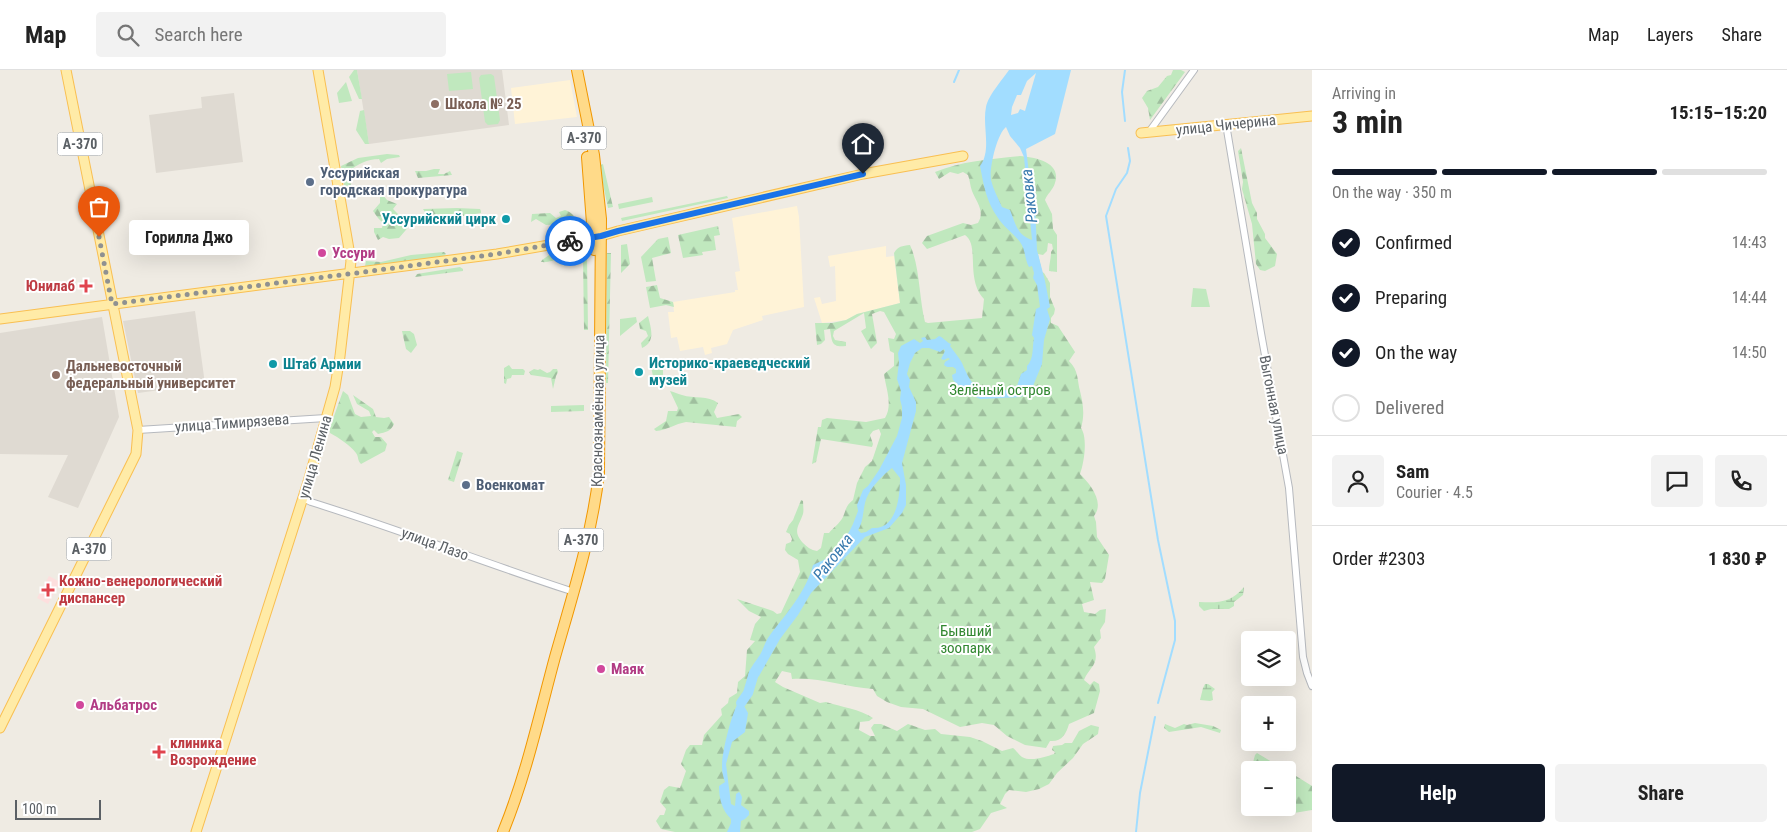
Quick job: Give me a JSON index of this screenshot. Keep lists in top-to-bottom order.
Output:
{
  "streets": {
    "highway": ["А-370", "Краснознамённая улица"],
    "main road": ["улица Чичерина", "улица Ленина"],
    "street": ["Выгонная улица", "улица Тимирязева", "улица Лазо"]
  },
  "crossings": [
    ["улица Чичерина", "Выгонная улица"],
    ["А-370", "улица Тимирязева"],
    ["Краснознамённая улица", "улица Лазо"],
    ["улица Тимирязева", "улица Ленина"],
    ["улица Ленина", "улица Лазо"]
  ],
  "water": ["Раковка"],
  "parks": ["Зелёный остров", "Бывший зоопарк"],
  "places": {
    "other": [
      "Школа № 25",
      "Уссурийская городская прокуратура",
      "Уссурийский цирк",
      "Горилла Джо",
      "Уссури",
      "Штаб Армии",
      "Историко-краеведческий музей",
      "Дальневосточный федеральный университет",
      "Военкомат",
      "Маяк",
      "Альбатрос"
    ],
    "health": ["Юнилаб", "Кожно-венерологический диспансер", "клиника Возрождение"]
  },
  "scale_bar": "100 m",
  "page": {
    "header": "Map",
    "search": "Search here",
    "nav": ["Map", "Layers", "Share"],
    "heading": ["3 min", "Arriving in", "15:15–15:20"],
    "panel": [
      "Sam",
      "Courier · 4.5",
      "Order #2303",
      "1 830 ₽"
    ],
    "bar": "On the way · 350 m",
    "list": [
      ["Confirmed", "14:43"],
      ["Preparing", "14:44"],
      ["On the way", "14:50"],
      "Delivered"
    ],
    "bubble": "Горилла Джо",
    "map_buttons": ["+", "−"],
    "buttons": ["Help", "Share"],
    "scale": "100 m"
  }
}
